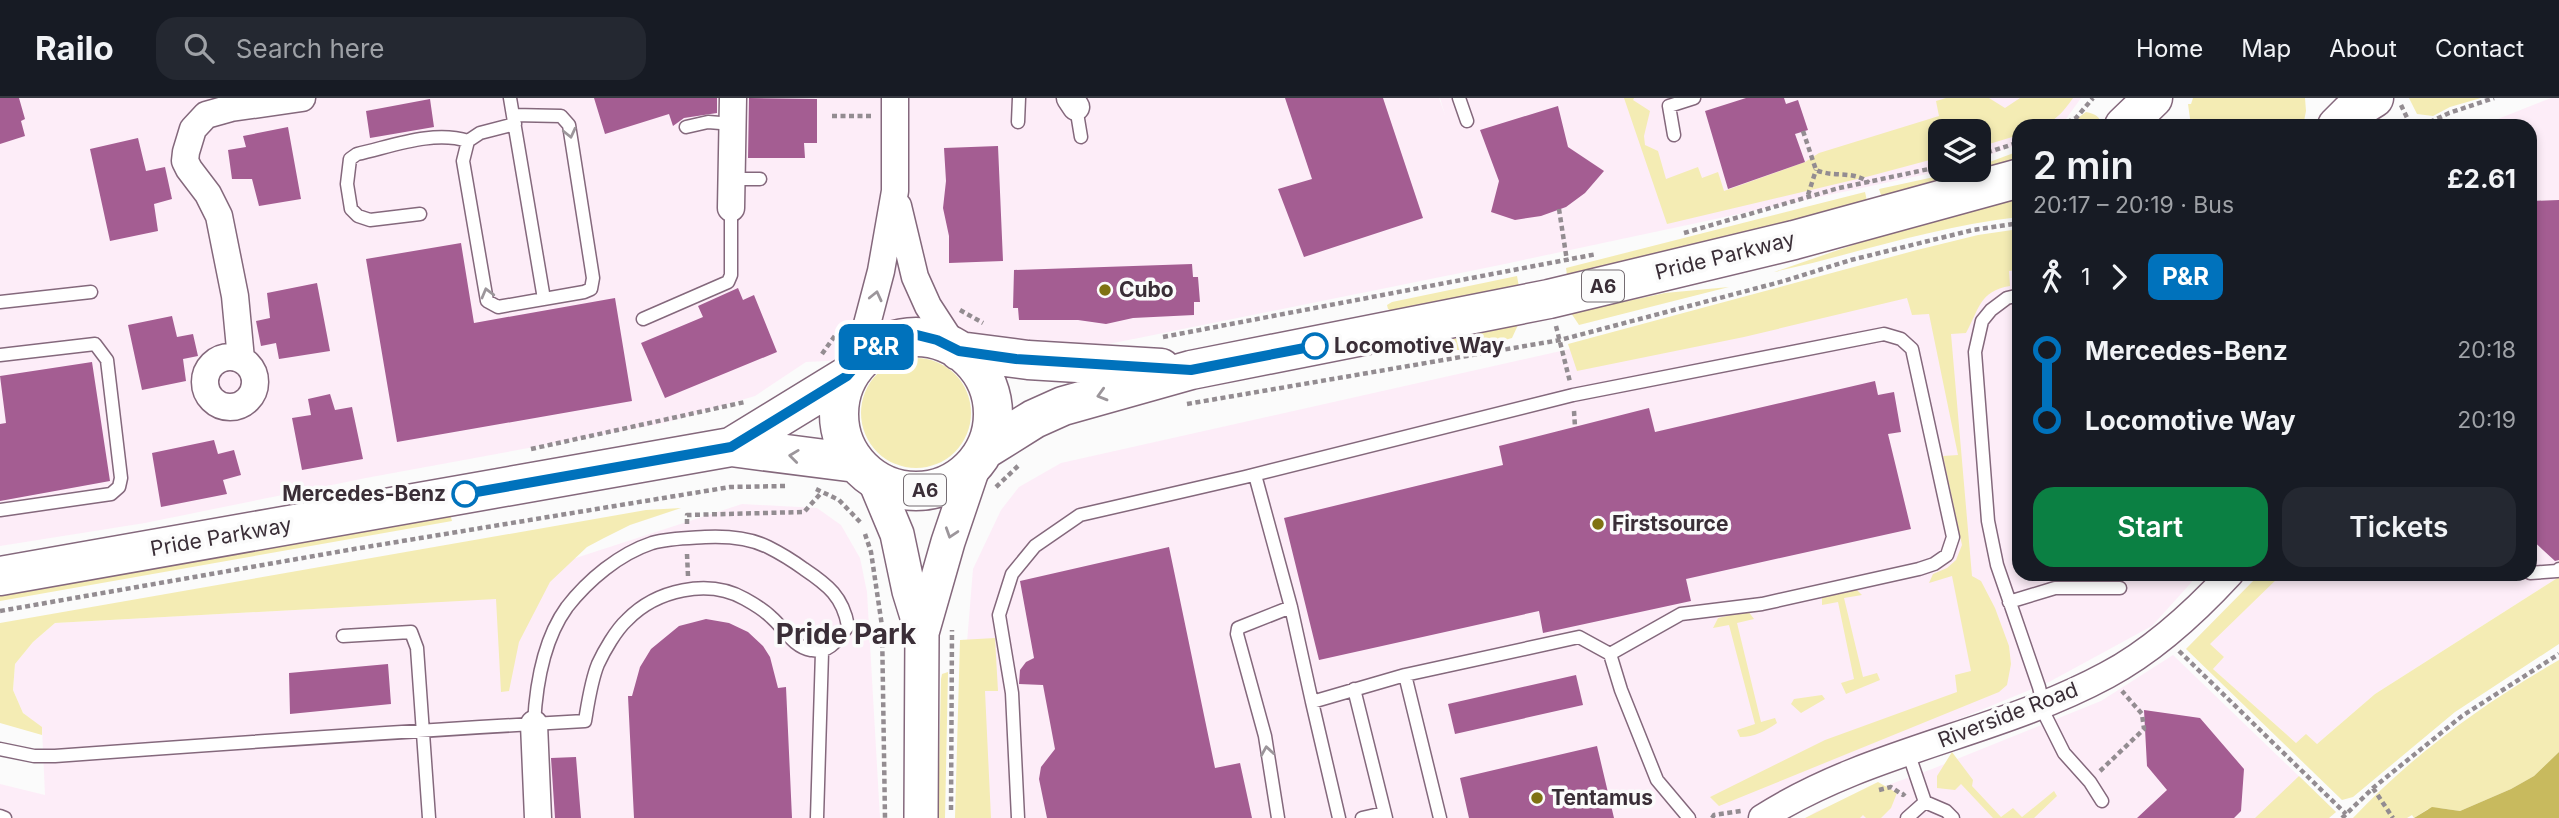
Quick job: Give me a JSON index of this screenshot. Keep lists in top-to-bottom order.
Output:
{
  "streets": {
    "main road": ["Pride Parkway", "A6"],
    "street": ["Riverside Road"]
  },
  "crossings": [
    ["Pride Parkway", "A6"]
  ],
  "districts": ["Pride Park"],
  "places": [
    "Cubo",
    "Locomotive Way",
    "Mercedes-Benz",
    "Firstsource",
    "Tentamus"
  ],
  "lines": ["bus line P&R"],
  "page": {
    "header": "Railo",
    "search": "Search here",
    "nav": [
      "Home",
      "Map",
      "About",
      "Contact"
    ],
    "on_map": "P&R",
    "heading": ["2 min", "20:17 – 20:19 · Bus", "£2.61"],
    "legs": ["1", "P&R"],
    "list": [
      {
        "name": "Mercedes-Benz",
        "value": "20:18"
      },
      {
        "name": "Locomotive Way",
        "value": "20:19"
      }
    ],
    "buttons": ["Start", "Tickets"]
  }
}
